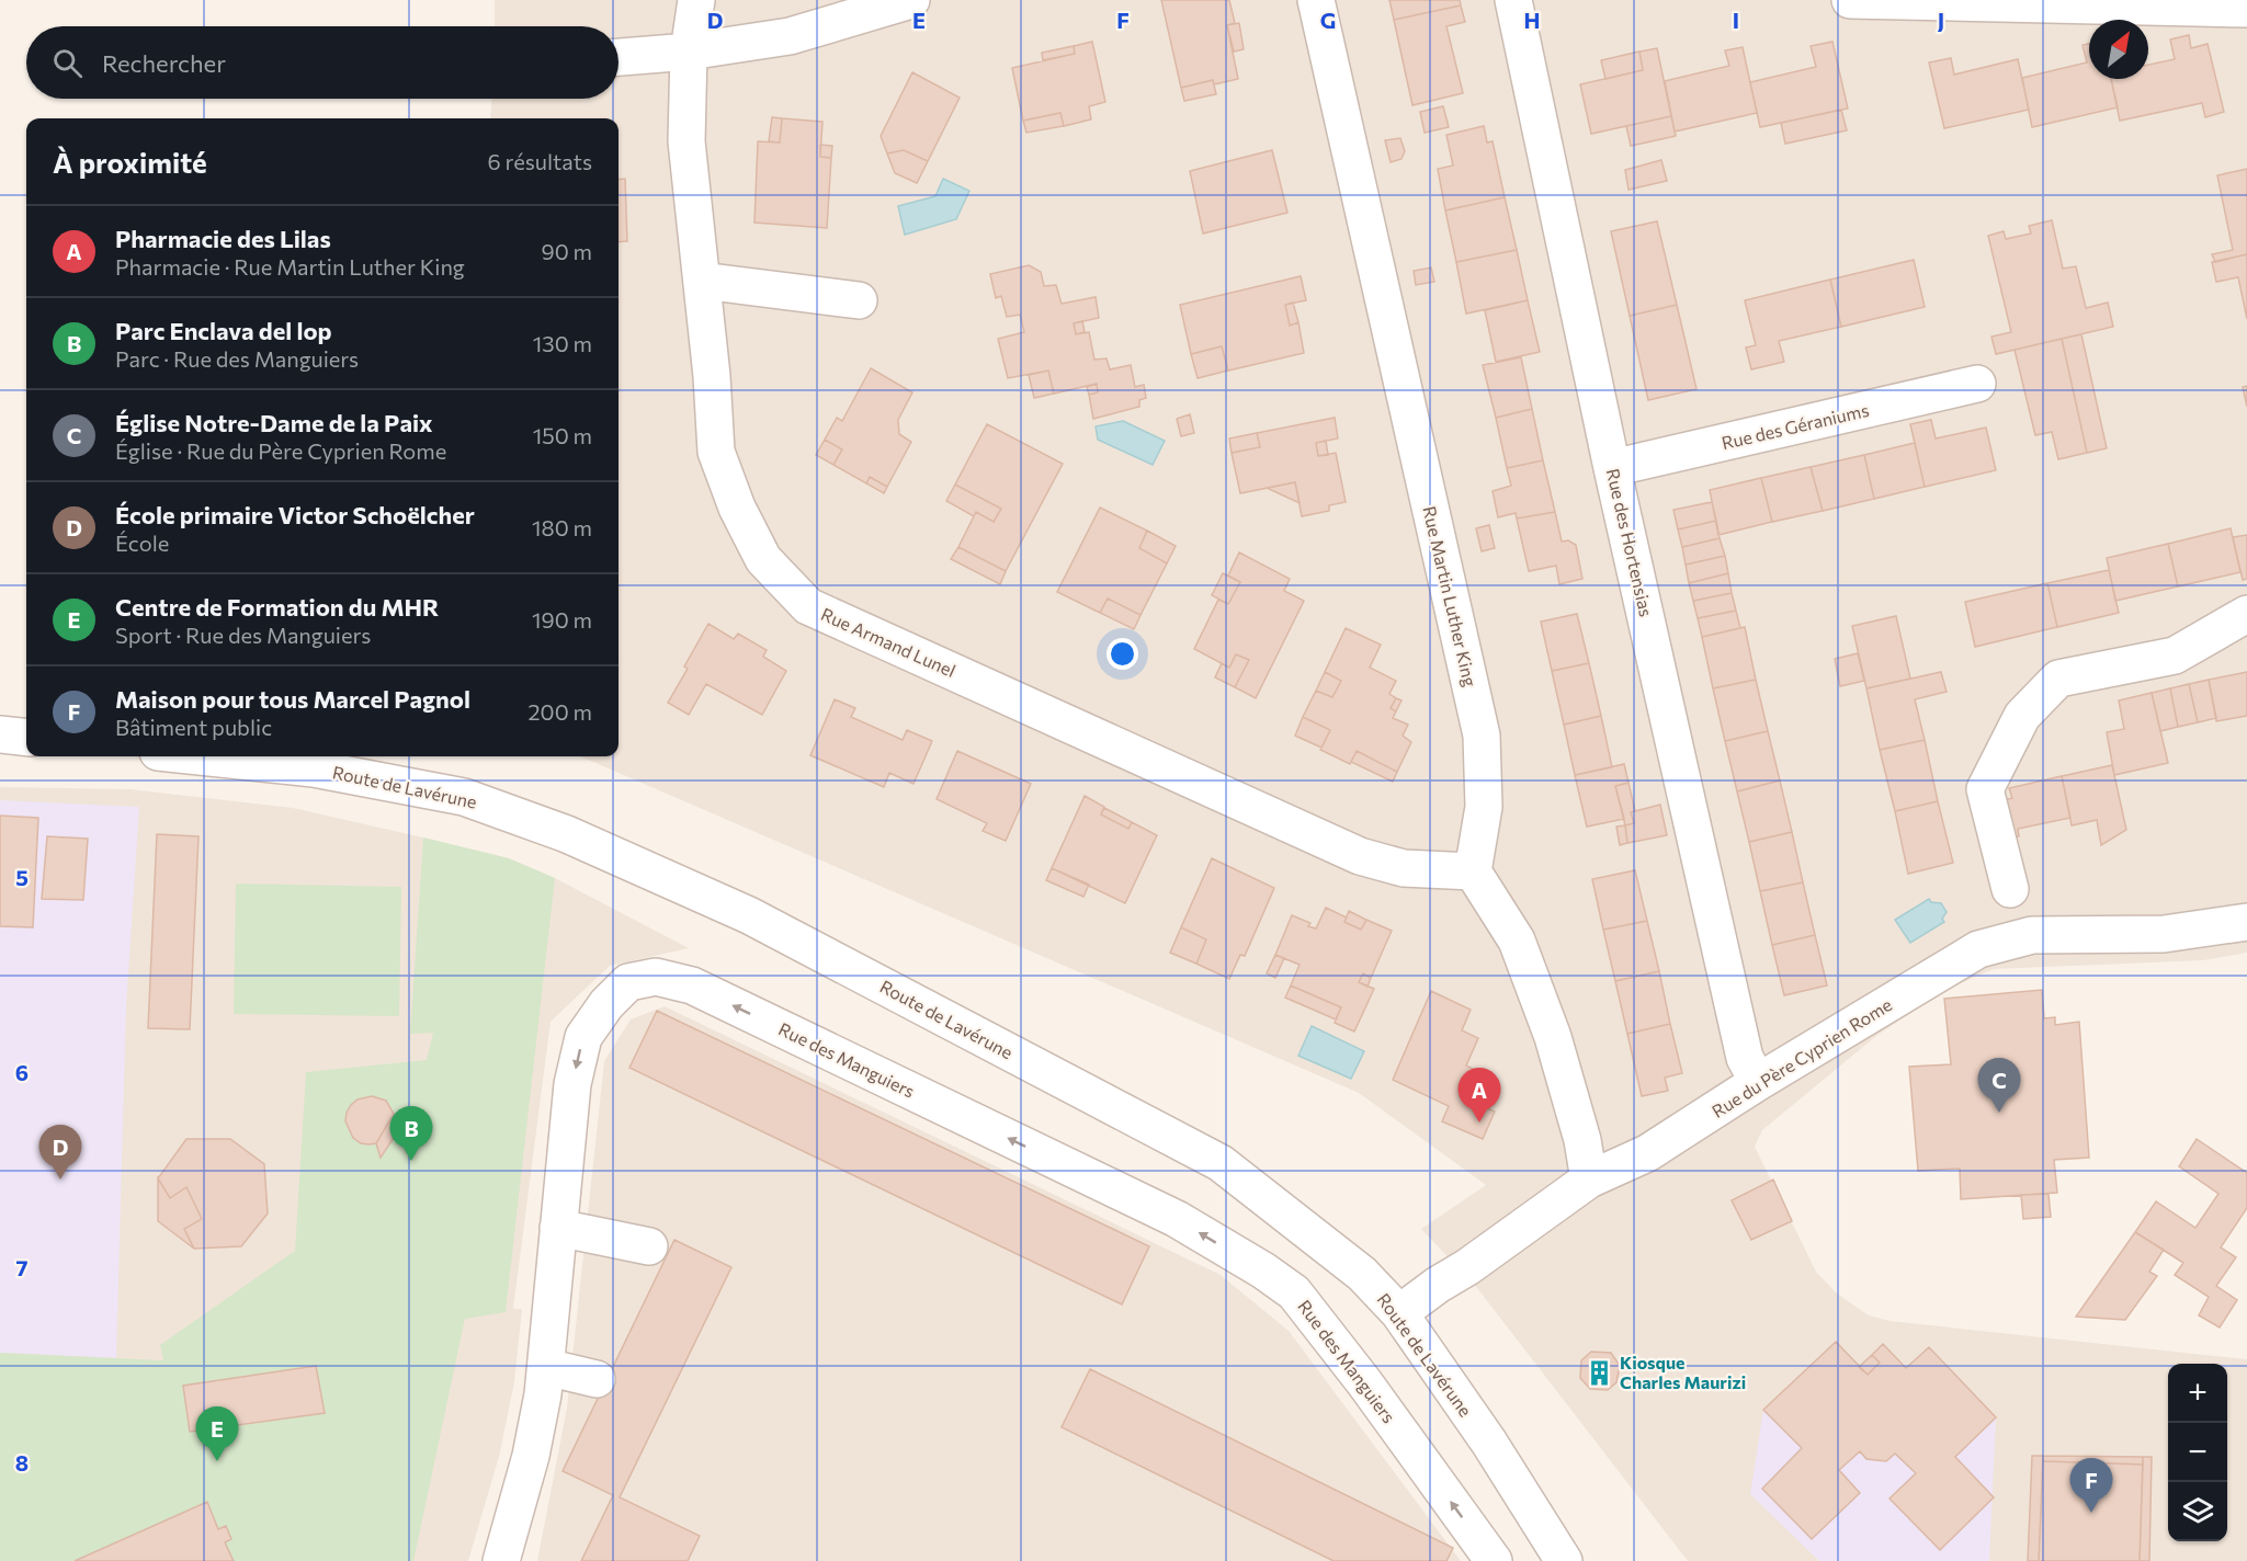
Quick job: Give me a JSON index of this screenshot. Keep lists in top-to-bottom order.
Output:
{
  "streets": {
    "street": [
      "Rue des Géraniums",
      "Rue des Hortensias",
      "Rue Martin Luther King",
      "Rue Armand Lunel",
      "Route de Lavérune",
      "Rue du Père Cyprien Rome",
      "Rue des Manguiers"
    ]
  },
  "crossings": [
    ["Rue des Géraniums", "Rue des Hortensias"],
    ["Rue des Hortensias", "Rue du Père Cyprien Rome"],
    ["Rue Martin Luther King", "Rue Armand Lunel"],
    ["Route de Lavérune", "Rue du Père Cyprien Rome"]
  ],
  "places": {
    "building": ["Kiosque Charles Maurizi"]
  },
  "north": "top right",
  "page": {
    "search": "Rechercher",
    "heading": ["À proximité", "6 résultats"],
    "list": [
      {
        "mark": "A",
        "name": "Pharmacie des Lilas",
        "note": "Pharmacie · Rue Martin Luther King",
        "value": "90 m"
      },
      {
        "mark": "B",
        "name": "Parc Enclava del lop",
        "note": "Parc · Rue des Manguiers",
        "value": "130 m"
      },
      {
        "mark": "C",
        "name": "Église Notre-Dame de la Paix",
        "note": "Église · Rue du Père Cyprien Rome",
        "value": "150 m"
      },
      {
        "mark": "D",
        "name": "École primaire Victor Schoëlcher",
        "note": "École",
        "value": "180 m"
      },
      {
        "mark": "E",
        "name": "Centre de Formation du MHR",
        "note": "Sport · Rue des Manguiers",
        "value": "190 m"
      },
      {
        "mark": "F",
        "name": "Maison pour tous Marcel Pagnol",
        "note": "Bâtiment public",
        "value": "200 m"
      }
    ],
    "pins": [
      "C",
      "A",
      "B",
      "D",
      "E",
      "F"
    ],
    "map_buttons": ["+", "−"]
  },
  "grid": {
    "columns": [
      "D",
      "E",
      "F",
      "G",
      "H",
      "I",
      "J"
    ],
    "rows": [
      "5",
      "6",
      "7",
      "8"
    ]
  }
}
